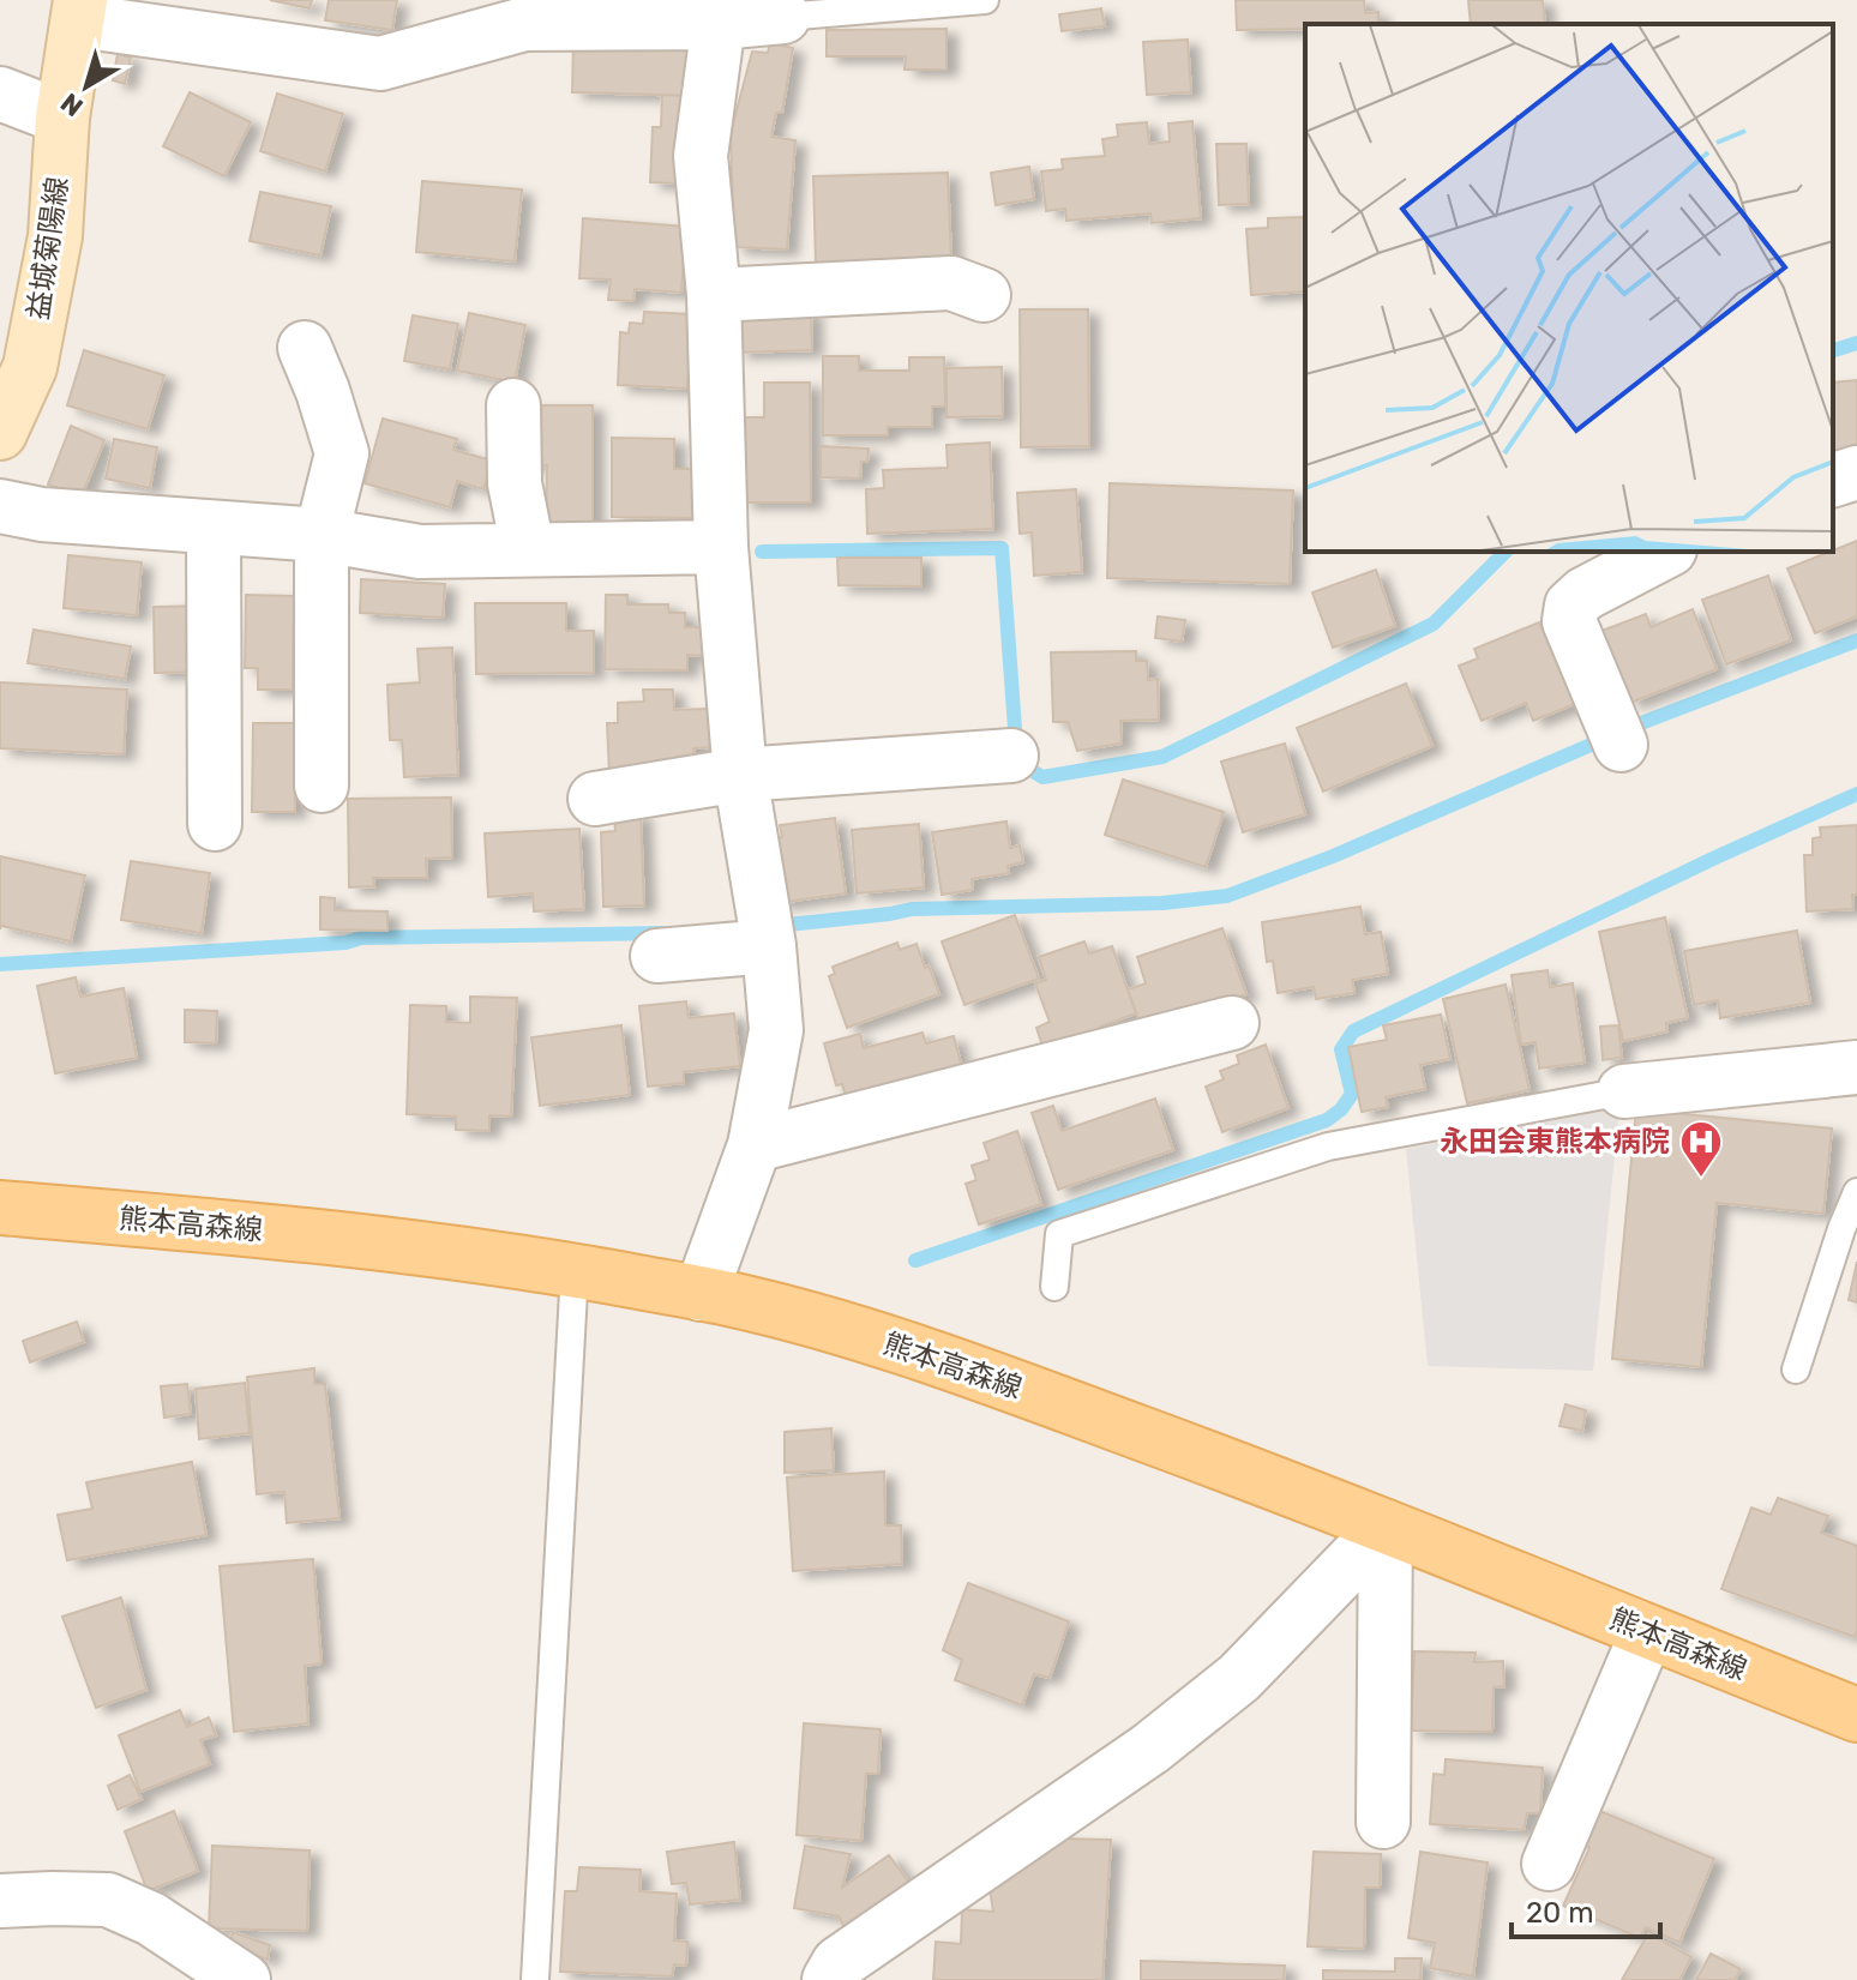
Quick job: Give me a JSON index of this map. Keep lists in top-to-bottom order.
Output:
{
  "streets": {
    "main road": ["益城菊陽線", "熊本高森線"]
  },
  "places": {
    "hospital": ["永田会東熊本病院"]
  },
  "scale_bar": "20 m",
  "north": "bottom left"
}
